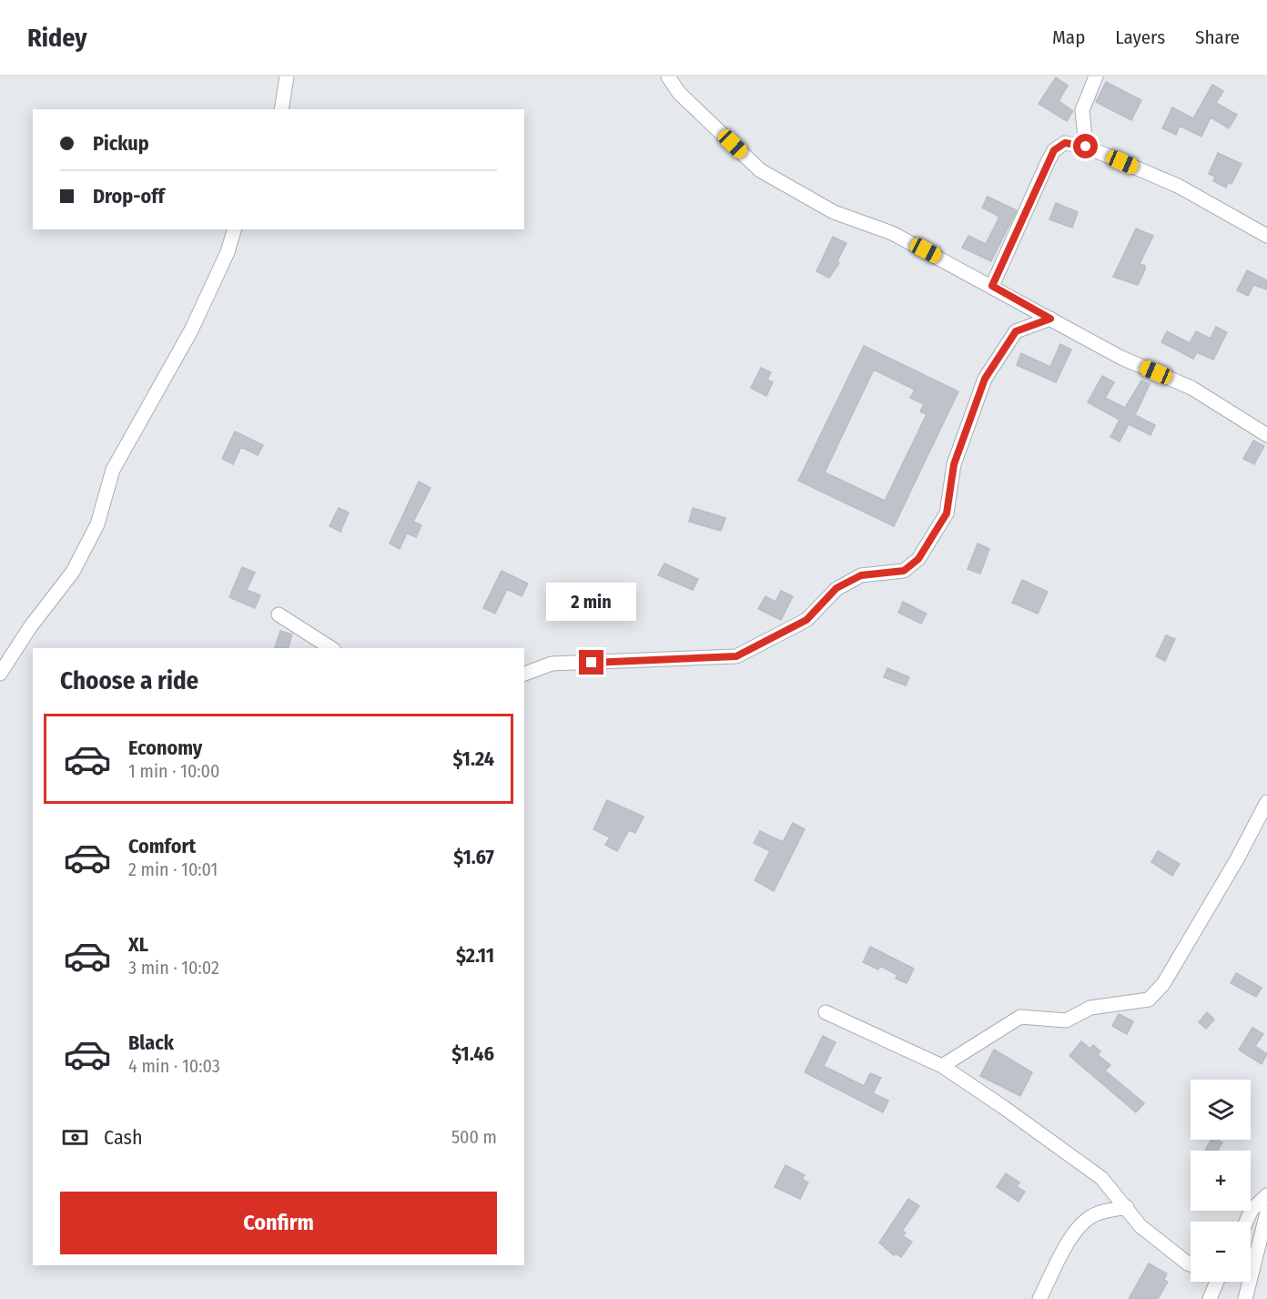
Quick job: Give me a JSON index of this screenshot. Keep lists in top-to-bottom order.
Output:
{
  "page": {
    "header": "Ridey",
    "nav": ["Map", "Layers", "Share"],
    "banner": ["Pickup", "Drop-off"],
    "bubble": "2 min",
    "heading": "Choose a ride",
    "list": [
      {
        "name": "Economy",
        "note": "1 min · 10:00",
        "value": "$1.24"
      },
      {
        "name": "Comfort",
        "note": "2 min · 10:01",
        "value": "$1.67"
      },
      {
        "name": "XL",
        "note": "3 min · 10:02",
        "value": "$2.11"
      },
      {
        "name": "Black",
        "note": "4 min · 10:03",
        "value": "$1.46"
      }
    ],
    "map_buttons": ["+", "−"],
    "pay": ["Cash", "500 m"],
    "buttons": "Confirm"
  }
}
